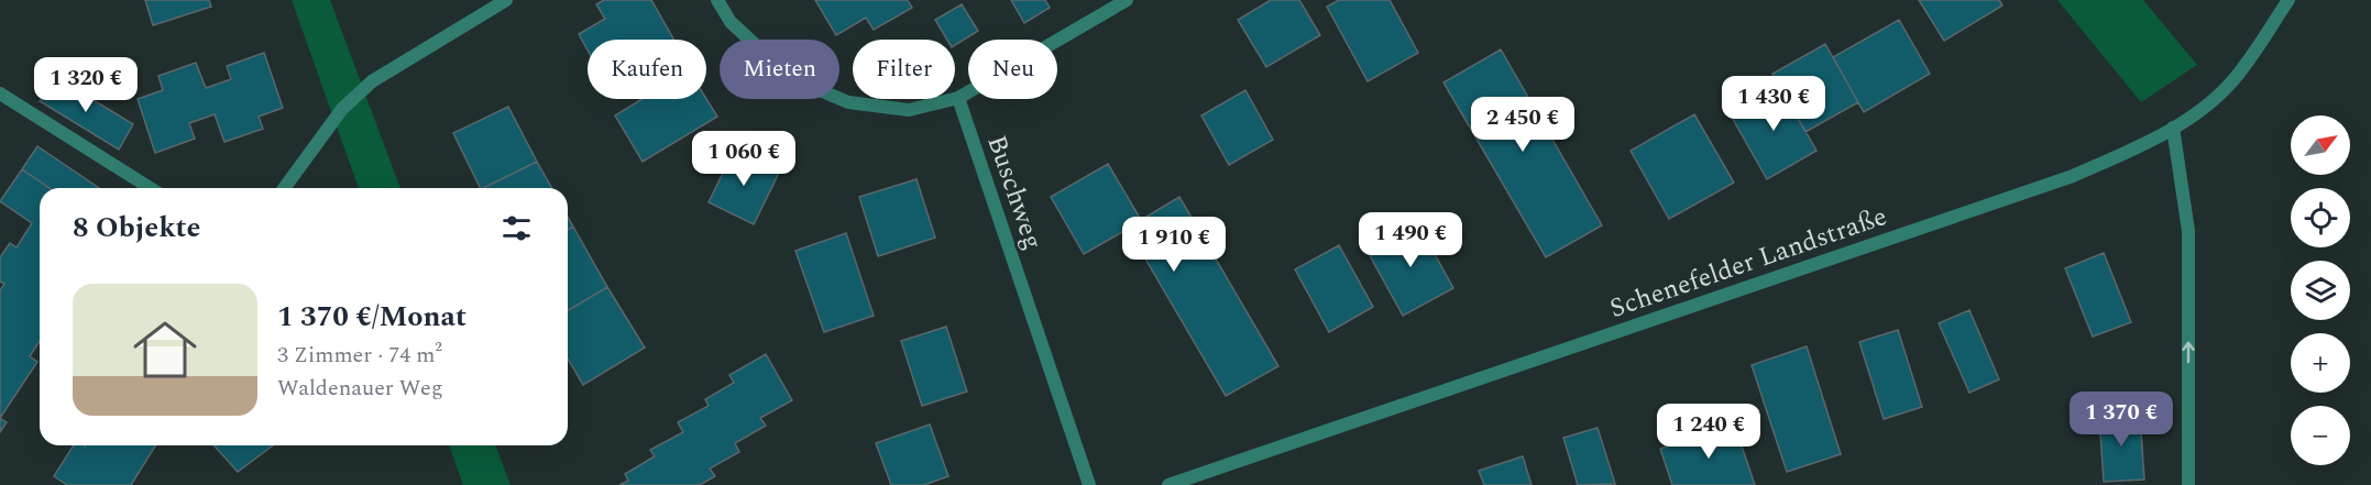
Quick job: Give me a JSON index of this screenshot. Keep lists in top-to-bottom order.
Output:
{
  "streets": {
    "street": ["Buschweg", "Schenefelder Landstraße"]
  },
  "north": "top right",
  "page": {
    "chip": [
      "Kaufen",
      "Mieten",
      "Filter",
      "Neu"
    ],
    "price": [
      "1 320 €",
      "1 430 €",
      "2 450 €",
      "1 060 €",
      "1 490 €",
      "1 910 €",
      "1 370 €",
      "1 240 €"
    ],
    "map_buttons": ["+", "−"],
    "heading": "8 Objekte",
    "list": [
      {
        "name": "1 370 €/Monat",
        "note": "3 Zimmer · 74 m² · Waldenauer Weg"
      }
    ]
  }
}
